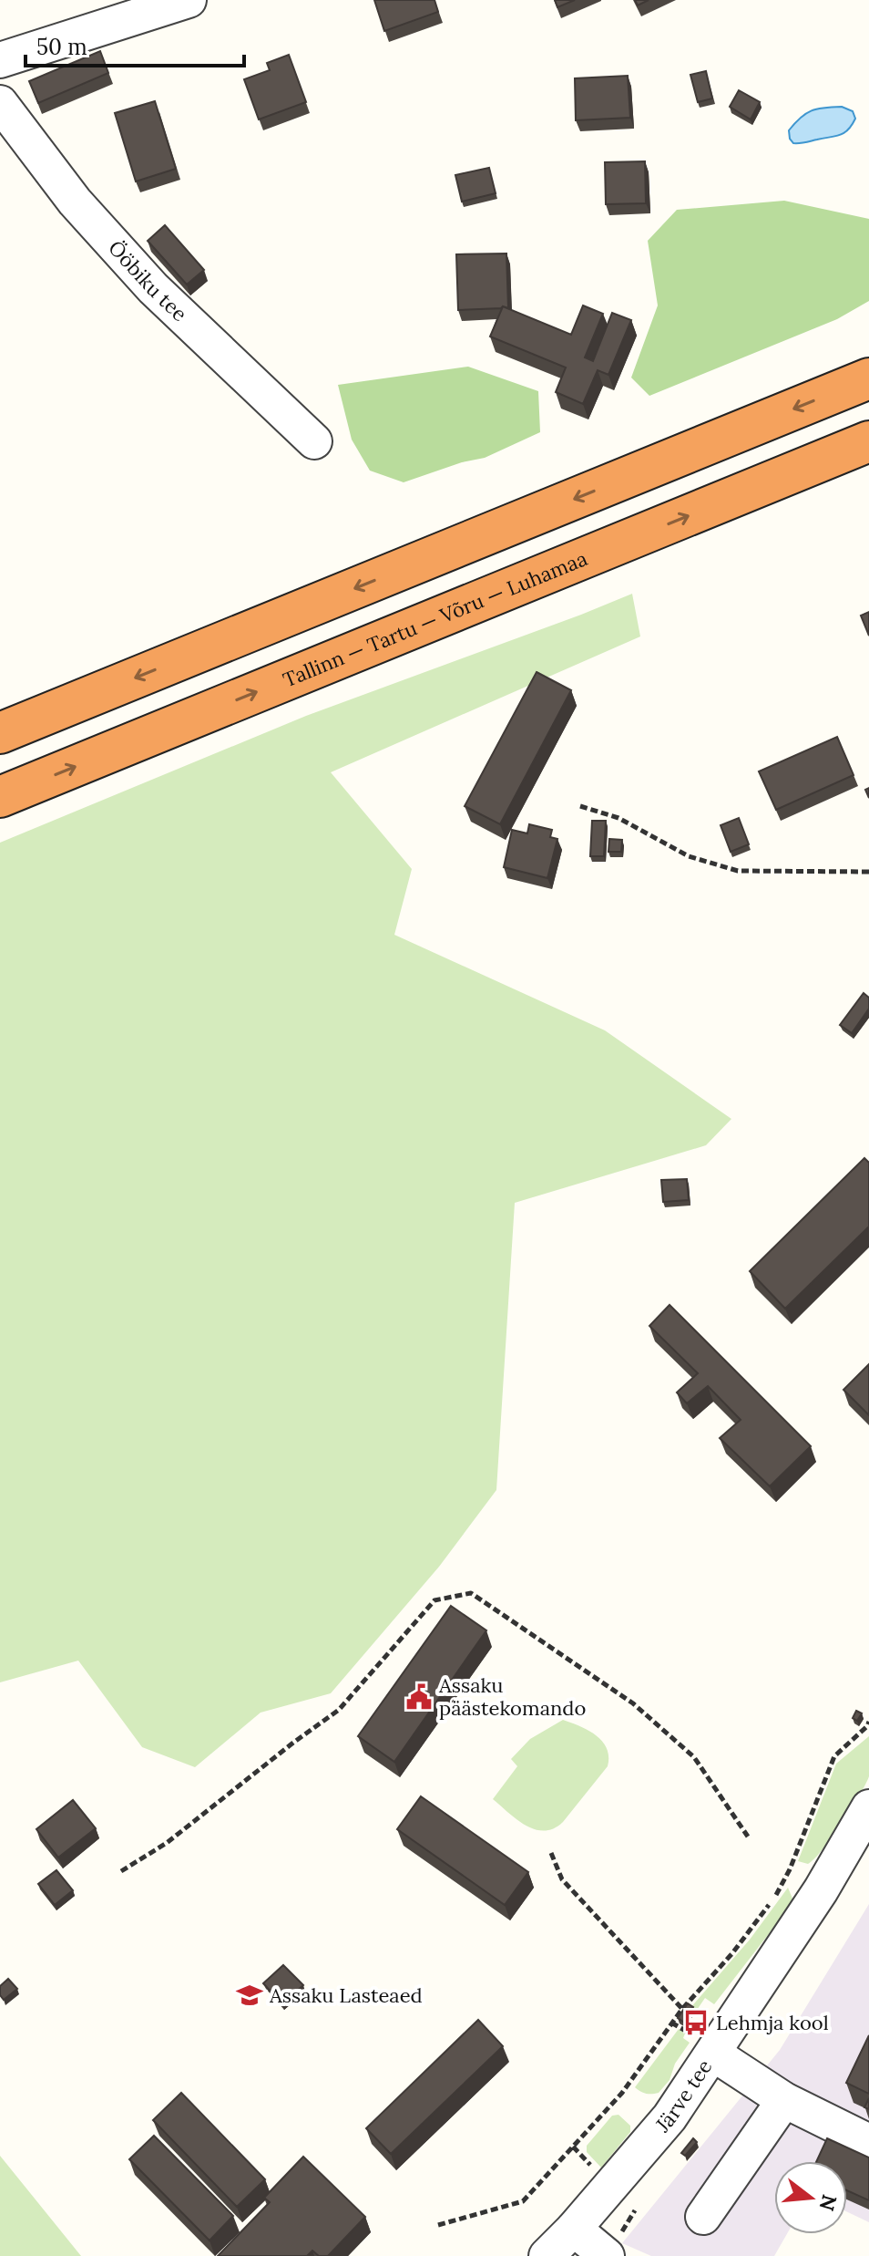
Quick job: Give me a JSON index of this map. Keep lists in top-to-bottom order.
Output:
{
  "streets": {
    "highway": ["Tallinn — Tartu — Võru — Luhamaa"],
    "street": ["Ööbiku tee", "Järve tee"]
  },
  "places": {
    "public building": ["Assaku päästekomando"],
    "school or university": ["Assaku Lasteaed"],
    "bus stop": ["Lehmja kool"]
  },
  "scale_bar": "50 m",
  "north": "right"
}
